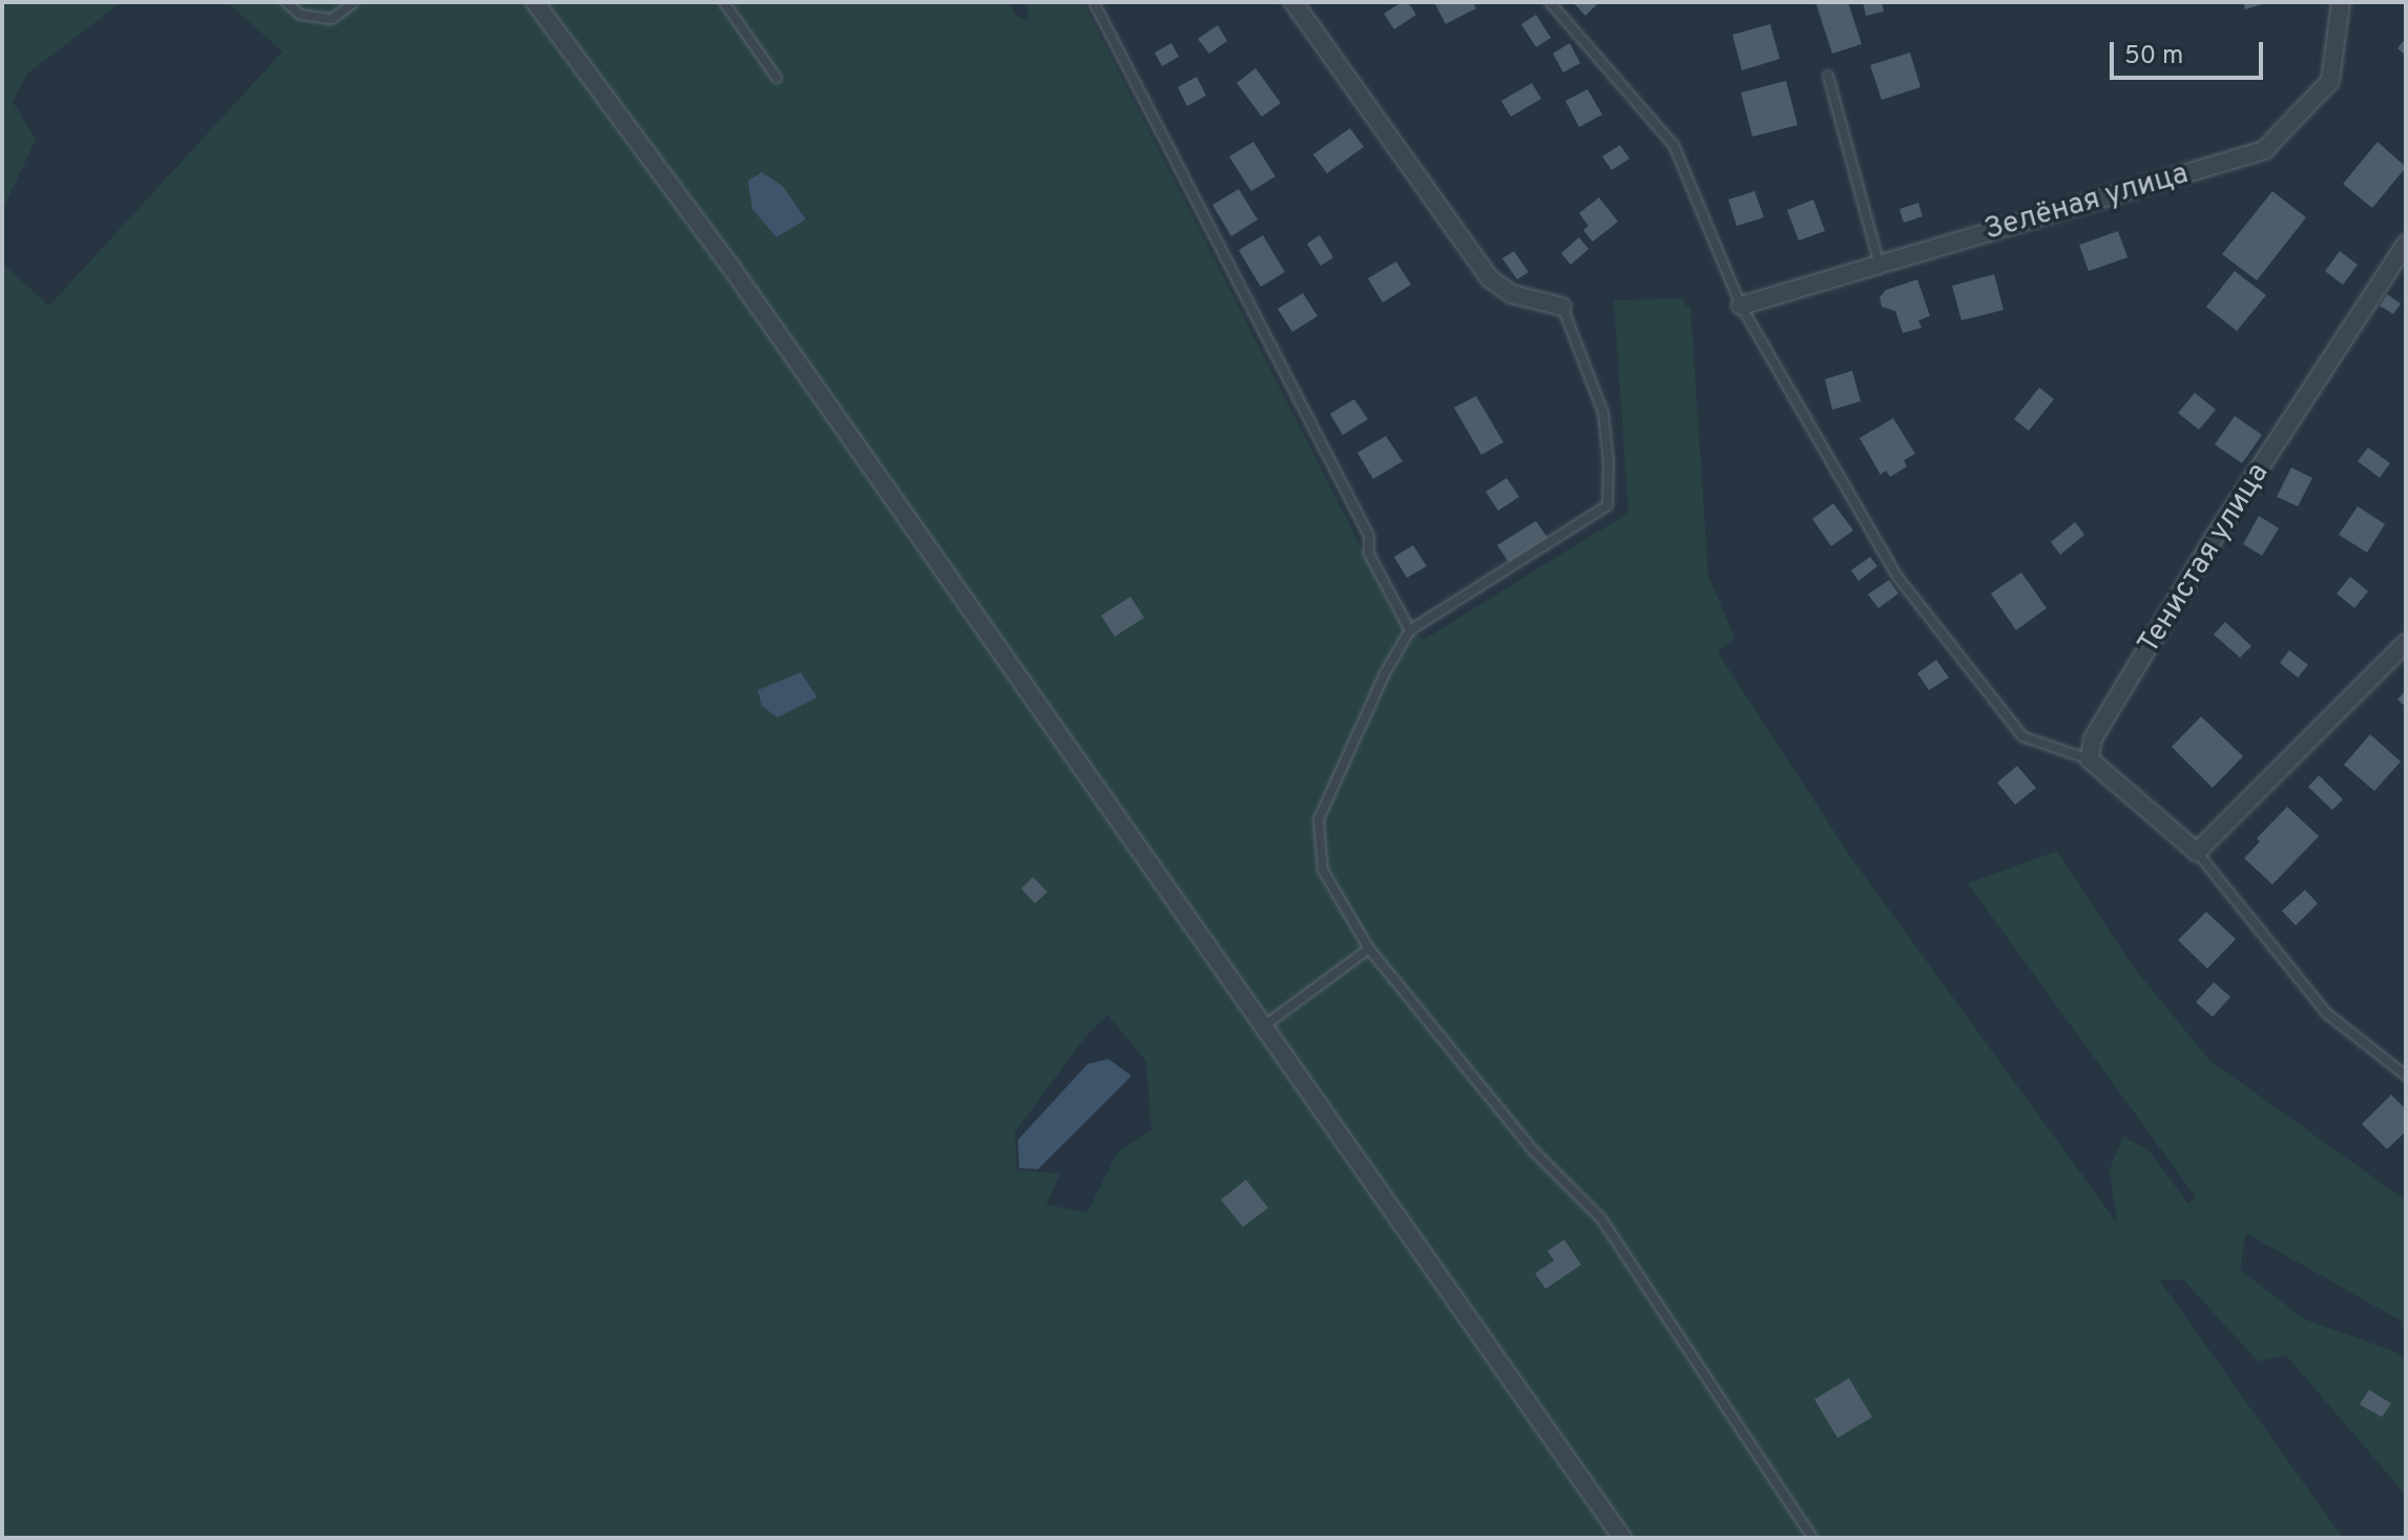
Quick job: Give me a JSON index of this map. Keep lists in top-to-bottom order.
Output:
{
  "streets": {
    "street": ["Зелёная улица", "Тенистая улица"]
  },
  "scale_bar": "50 m"
}
